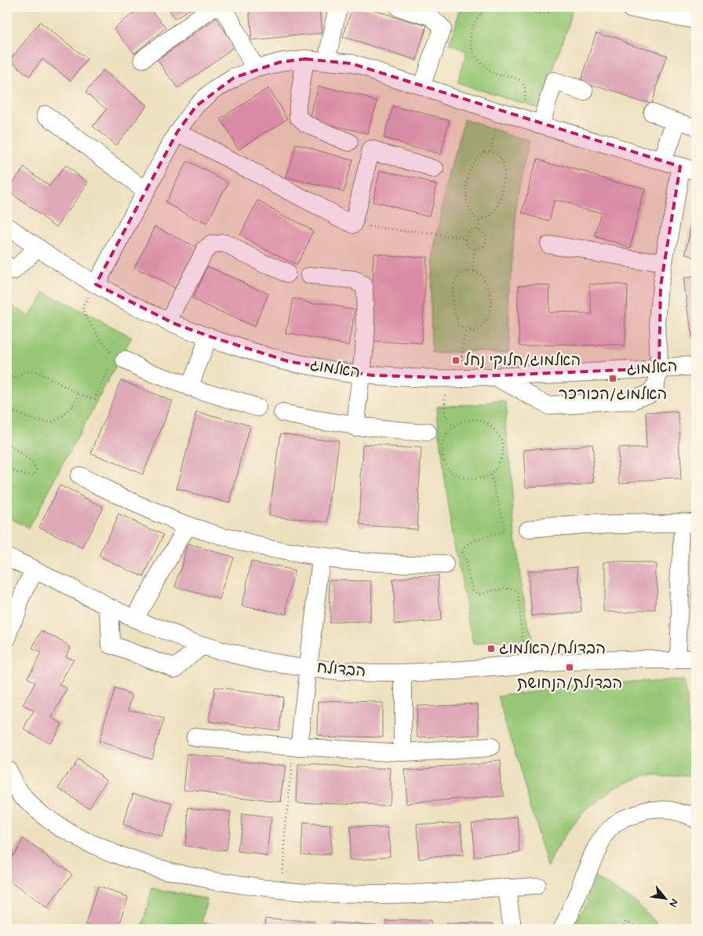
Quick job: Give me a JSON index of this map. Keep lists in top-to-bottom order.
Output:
{
  "streets": {
    "street": ["האלמוג", "הבדולח"]
  },
  "places": {
    "transit": [
      "האלמוג/חלוקי נחל",
      "האלמוג/הכורכר",
      "הבדולח/האלמוג",
      "הבדולת/הנחושת"
    ]
  },
  "north": "bottom right"
}
